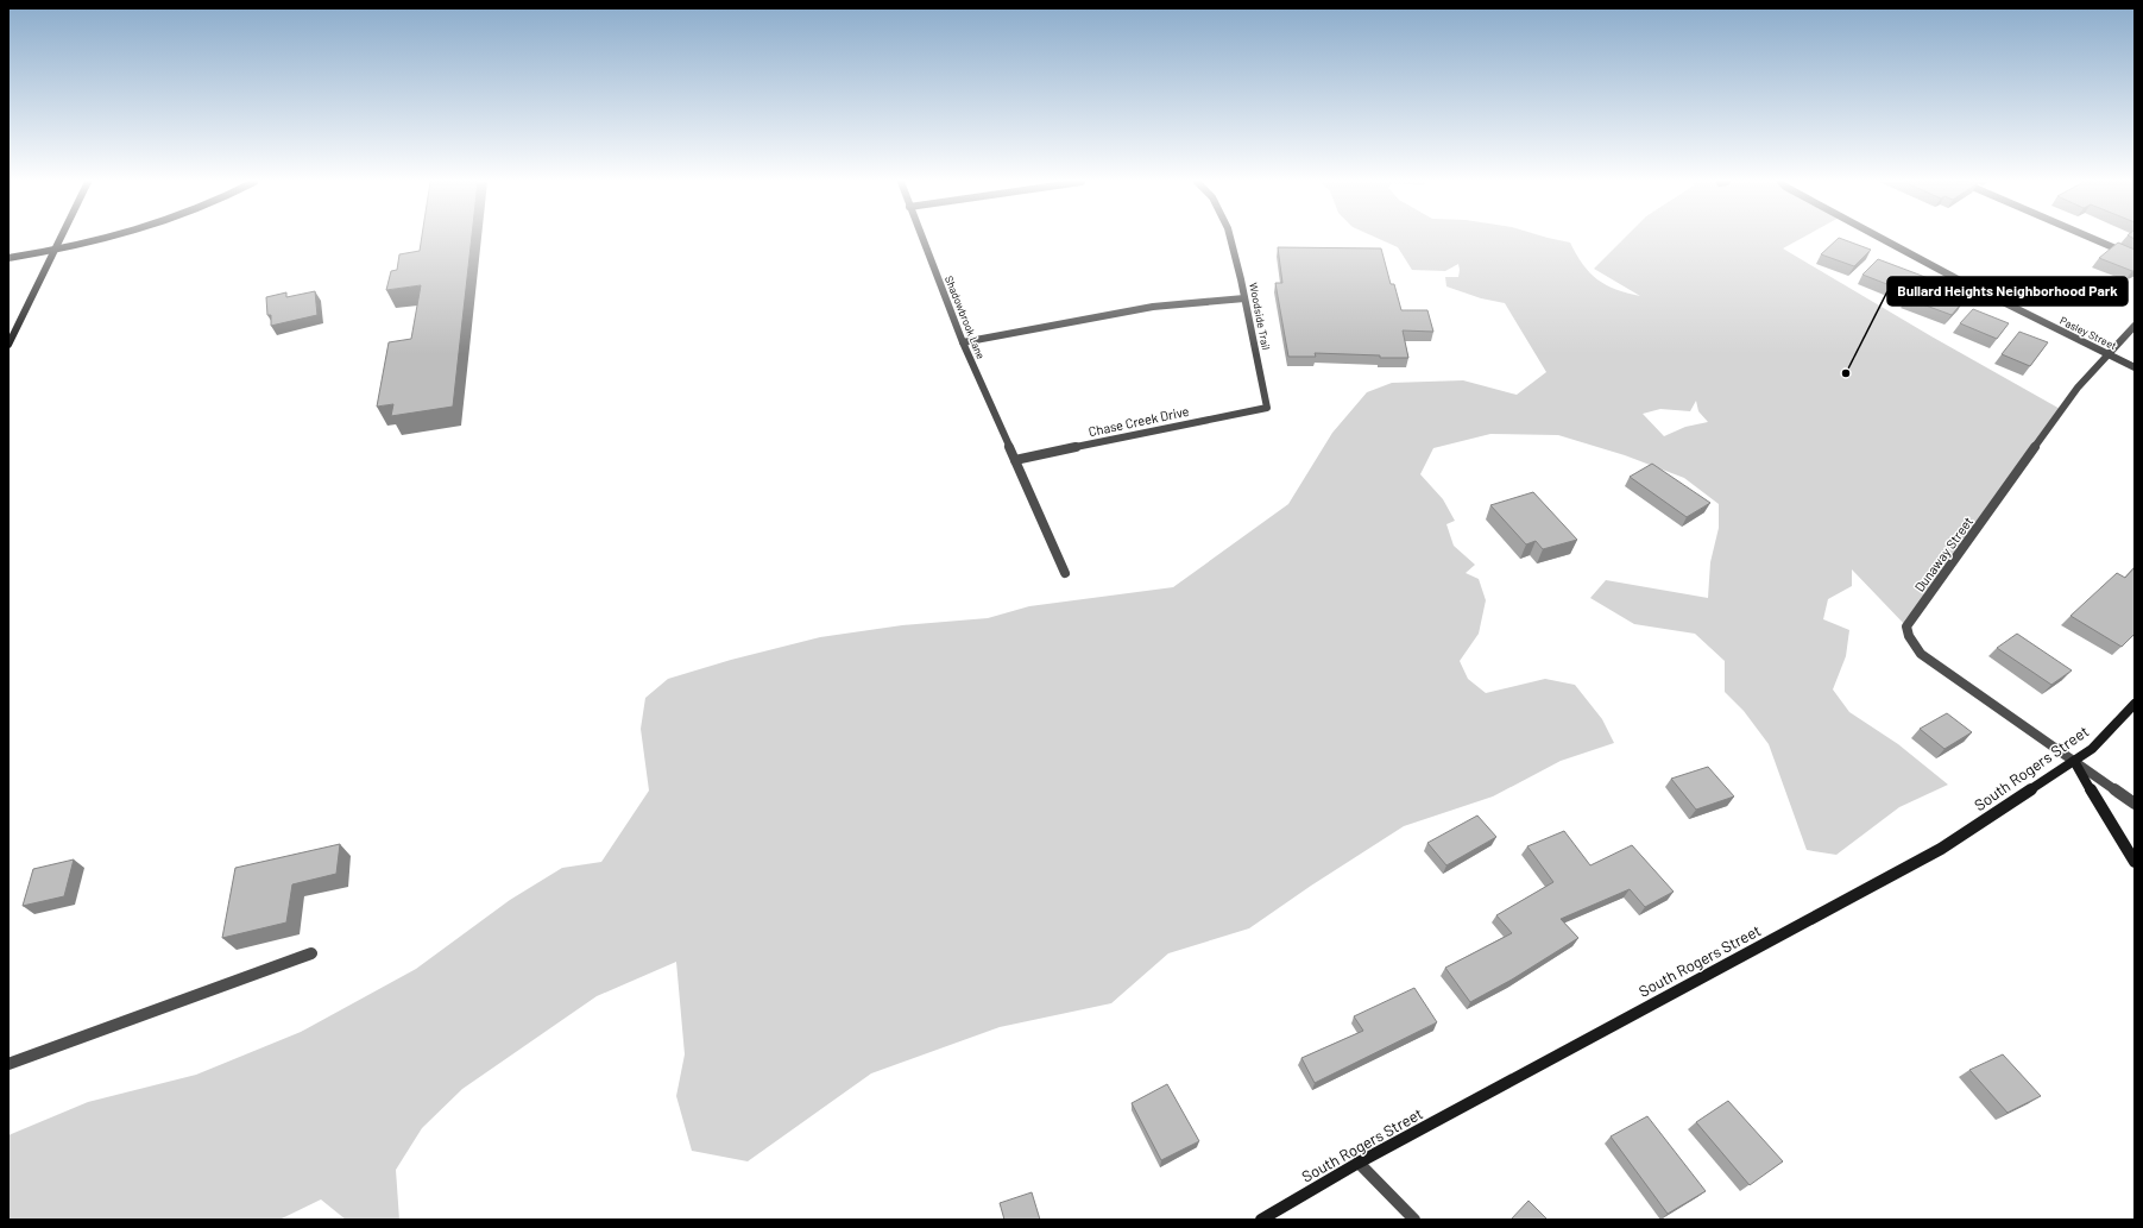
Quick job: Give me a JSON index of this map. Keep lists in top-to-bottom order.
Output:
{
  "streets": {
    "main road": ["South Rogers Street"],
    "street": [
      "Woodside Trail",
      "Shadowbrook Lane",
      "Pasley Street",
      "Chase Creek Drive",
      "Dunaway Street"
    ]
  },
  "crossings": [
    ["Woodside Trail", "Chase Creek Drive"],
    ["Shadowbrook Lane", "Chase Creek Drive"],
    ["Pasley Street", "Dunaway Street"],
    ["Dunaway Street", "South Rogers Street"]
  ],
  "places": ["Bullard Heights Neighborhood Park"]
}
